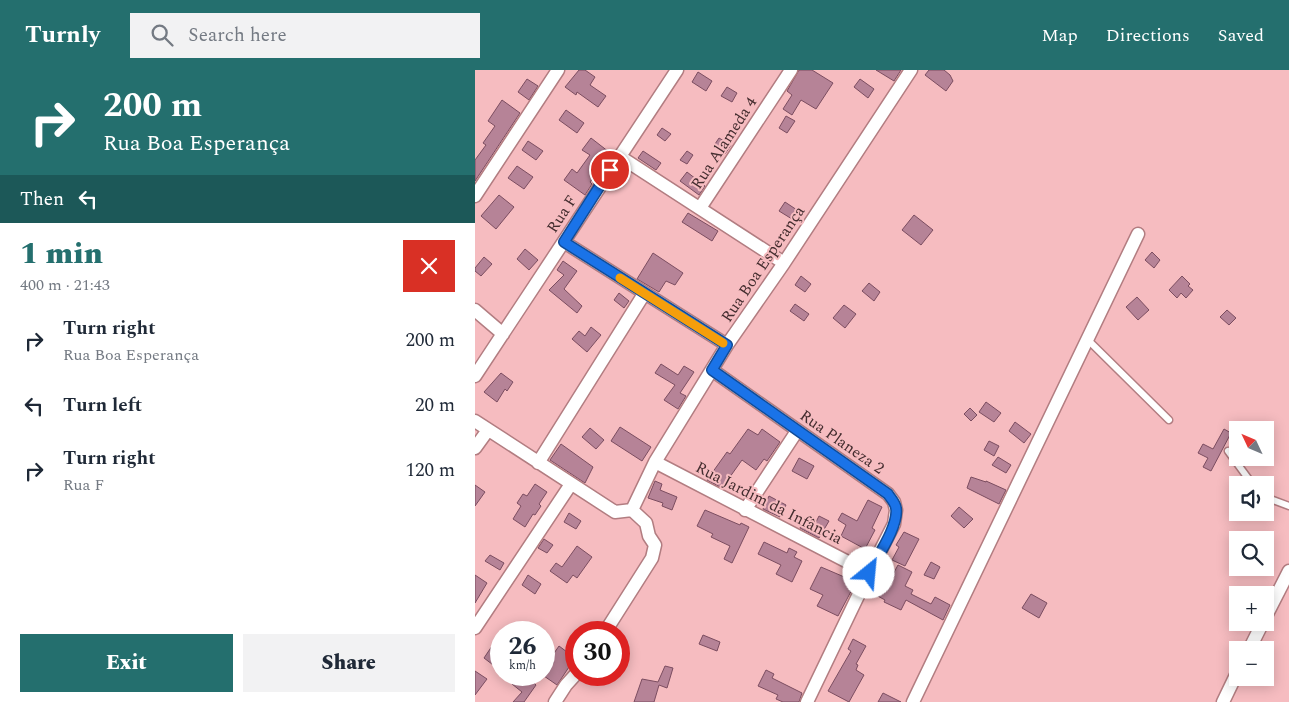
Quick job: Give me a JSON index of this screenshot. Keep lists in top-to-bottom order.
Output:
{
  "streets": {
    "street": [
      "Rua Alameda 4",
      "Rua F",
      "Rua Boa Esperança",
      "Rua Planeza 2",
      "Rua Jardim da Infância"
    ]
  },
  "crossings": [
    ["Rua Boa Esperança", "Rua Planeza 2"],
    ["Rua Boa Esperança", "Rua Jardim da Infância"],
    ["Rua Planeza 2", "Rua Jardim da Infância"]
  ],
  "north": "top left",
  "page": {
    "header": "Turnly",
    "search": "Search here",
    "nav": ["Map", "Directions", "Saved"],
    "turn": ["200 m", "Rua Boa Esperança"],
    "then": "Then",
    "heading": ["1 min", "400 m · 21:43"],
    "list": [
      {
        "name": "Turn right",
        "note": "Rua Boa Esperança",
        "value": "200 m"
      },
      {
        "name": "Turn left",
        "value": "20 m"
      },
      {
        "name": "Turn right",
        "note": "Rua F",
        "value": "120 m"
      }
    ],
    "map_buttons": ["+", "−"],
    "speed": "26 km/h",
    "limit": "30",
    "buttons": ["Exit", "Share"]
  }
}
